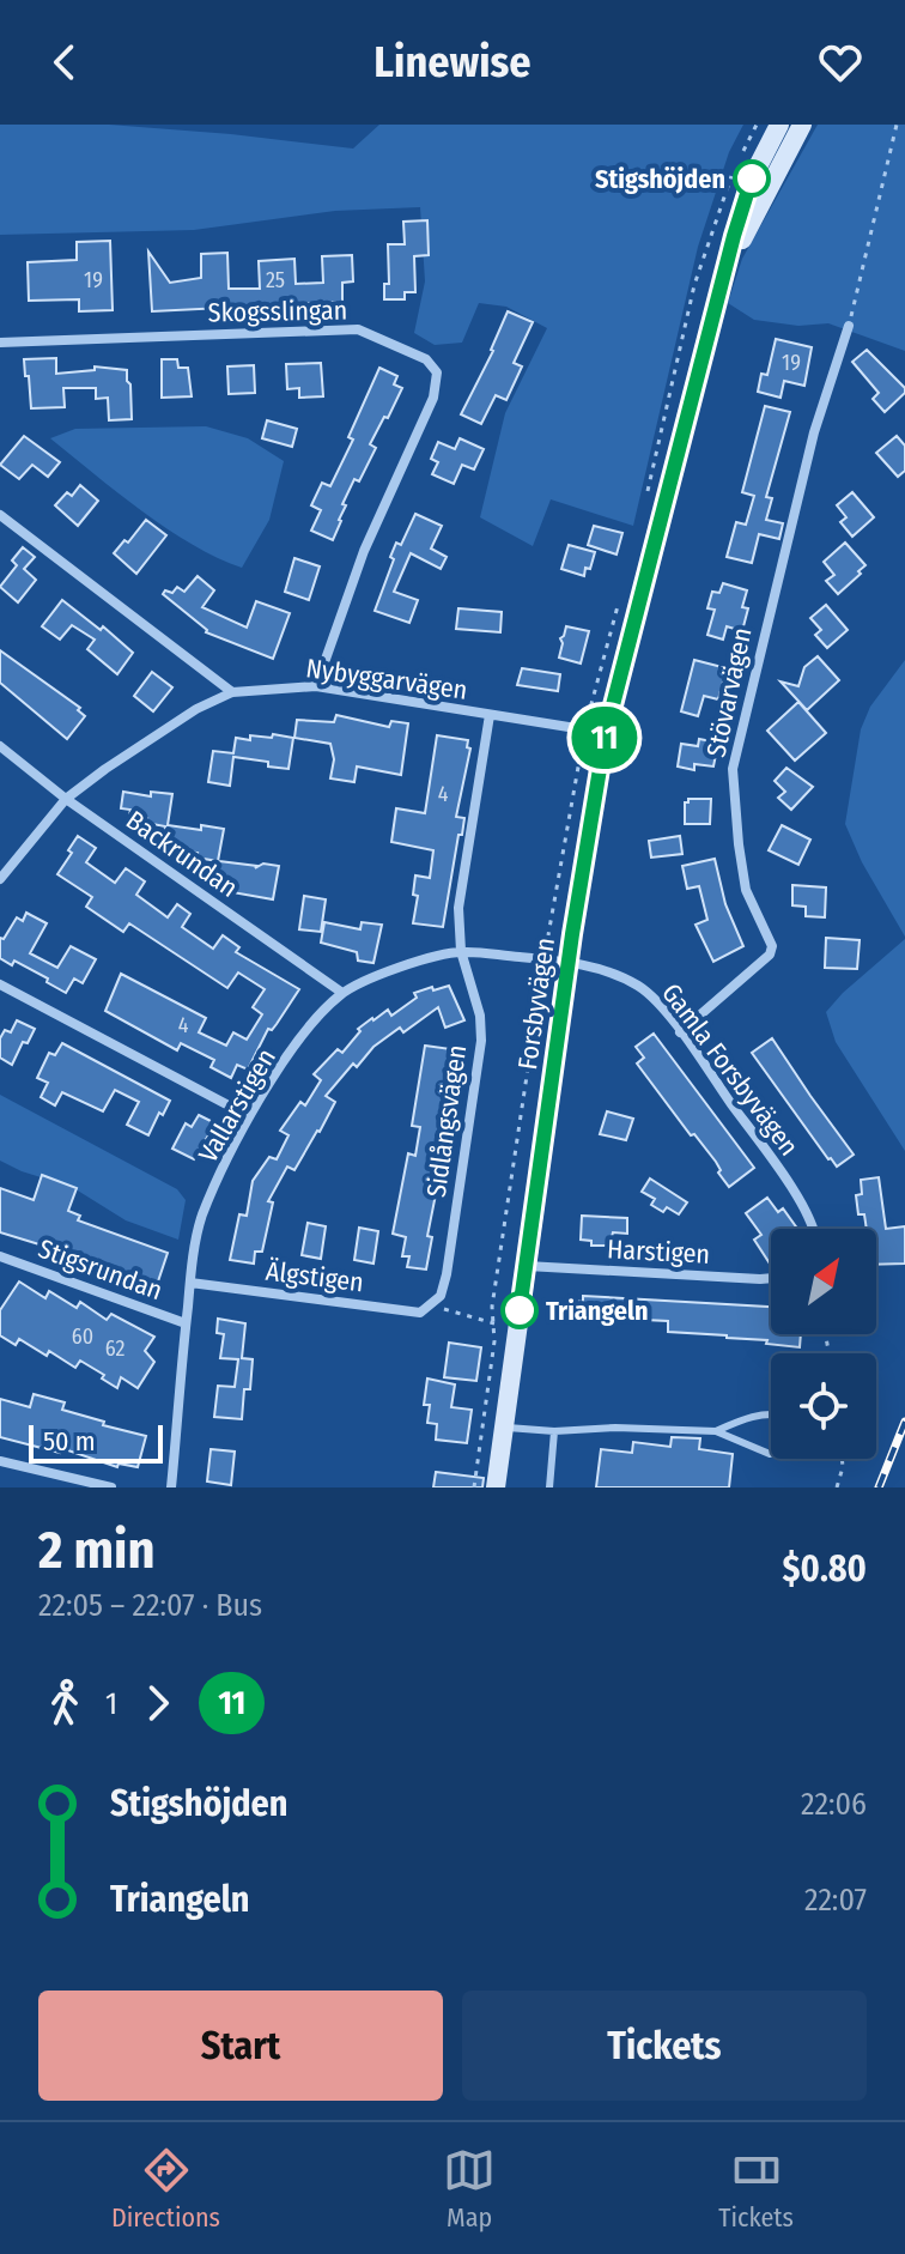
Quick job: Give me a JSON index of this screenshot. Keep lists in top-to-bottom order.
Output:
{
  "streets": {
    "street": [
      "Skogsslingan",
      "Nybyggarvägen",
      "Stövarvägen",
      "Backrundan",
      "Forsbyvägen",
      "Gamla Forsbyvägen",
      "Vallarstigen",
      "Sidlångsvägen",
      "Harstigen",
      "Stigsrundan",
      "Älgstigen"
    ]
  },
  "crossings": [
    ["Skogsslingan", "Nybyggarvägen"],
    ["Nybyggarvägen", "Backrundan"],
    ["Nybyggarvägen", "Forsbyvägen"],
    ["Nybyggarvägen", "Sidlångsvägen"],
    ["Stövarvägen", "Gamla Forsbyvägen"],
    ["Backrundan", "Vallarstigen"],
    ["Forsbyvägen", "Gamla Forsbyvägen"],
    ["Forsbyvägen", "Vallarstigen"],
    ["Forsbyvägen", "Harstigen"],
    ["Gamla Forsbyvägen", "Vallarstigen"],
    ["Vallarstigen", "Sidlångsvägen"],
    ["Vallarstigen", "Stigsrundan"],
    ["Vallarstigen", "Älgstigen"],
    ["Sidlångsvägen", "Älgstigen"]
  ],
  "places": ["Stigshöjden", "Triangeln"],
  "lines": ["bus line 11"],
  "house_numbers": [
    "19",
    "25",
    "19",
    "4",
    "4",
    "60",
    "62"
  ],
  "scale_bar": "50 m",
  "north": "top right",
  "page": {
    "header": "Linewise",
    "on_map": "11",
    "scale": "50 m",
    "heading": ["2 min", "22:05 – 22:07 · Bus", "$0.80"],
    "legs": ["1", "11"],
    "list": [
      {
        "name": "Stigshöjden",
        "value": "22:06"
      },
      {
        "name": "Triangeln",
        "value": "22:07"
      }
    ],
    "buttons": ["Start", "Tickets"],
    "tabs": ["Directions", "Map", "Tickets"]
  }
}
